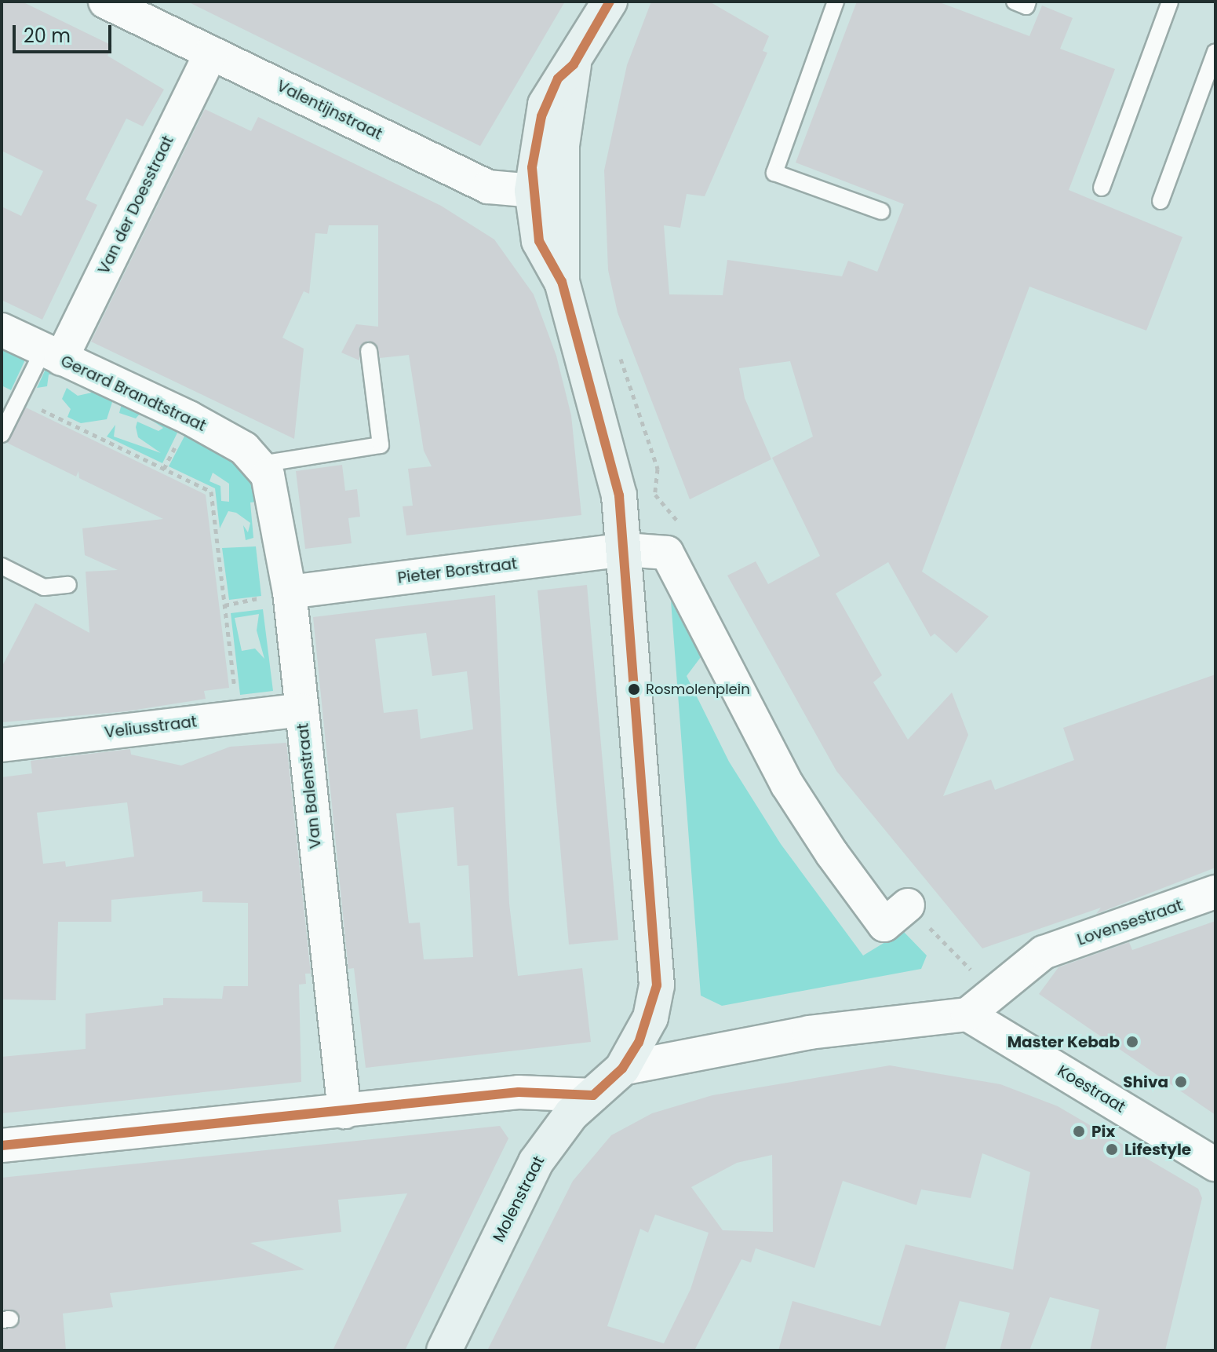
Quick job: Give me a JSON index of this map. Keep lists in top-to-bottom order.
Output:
{
  "streets": {
    "street": [
      "Valentijnstraat",
      "Van der Doesstraat",
      "Gerard Brandtstraat",
      "Pieter Borstraat",
      "Veliusstraat",
      "Van Balenstraat",
      "Lovensestraat",
      "Koestraat",
      "Molenstraat"
    ]
  },
  "crossings": [
    ["Valentijnstraat", "Van der Doesstraat"],
    ["Van der Doesstraat", "Gerard Brandtstraat"],
    ["Gerard Brandtstraat", "Van Balenstraat"],
    ["Pieter Borstraat", "Van Balenstraat"],
    ["Veliusstraat", "Van Balenstraat"]
  ],
  "places": [
    "Rosmolenplein",
    "Master Kebab",
    "Shiva",
    "Pix",
    "Lifestyle"
  ],
  "scale_bar": "20 m"
}
